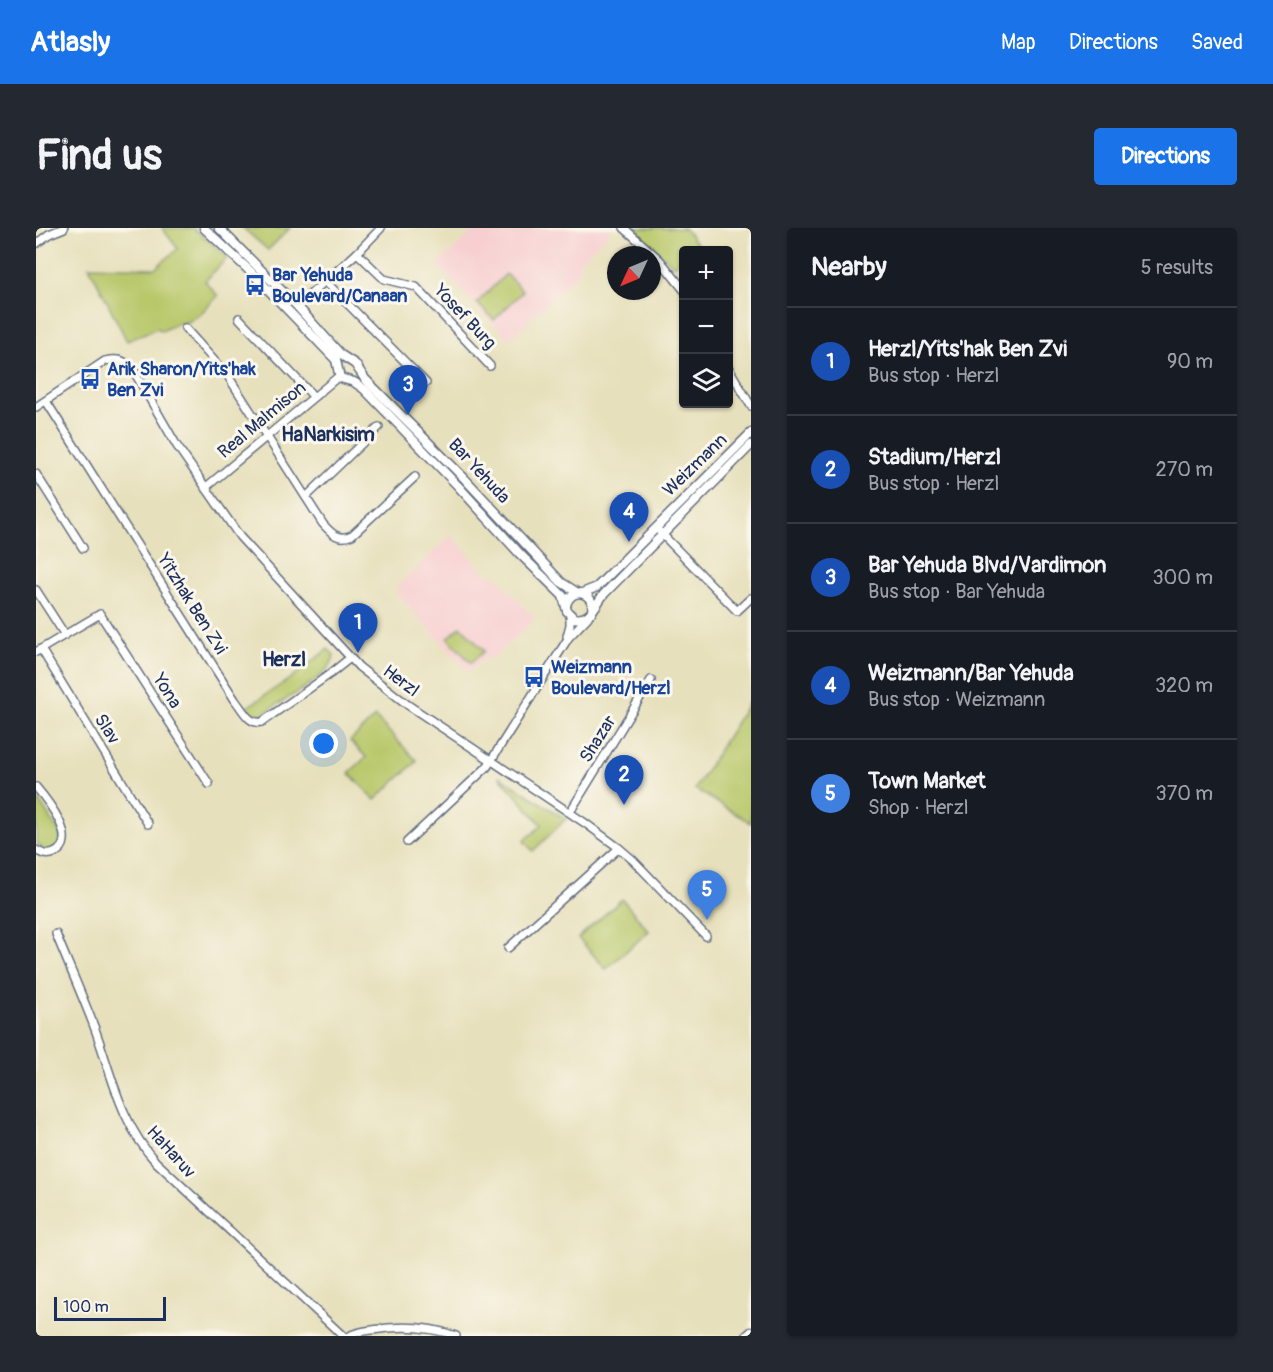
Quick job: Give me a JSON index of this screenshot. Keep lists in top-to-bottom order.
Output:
{
  "streets": {
    "street": [
      "Yosef Burg",
      "Real Malmison",
      "Weizmann",
      "Bar Yehuda",
      "Yitzhak Ben Zvi",
      "Herzl",
      "Yona",
      "Slav",
      "Shazar",
      "HaHaruv"
    ]
  },
  "crossings": [
    ["Real Malmison", "Bar Yehuda"],
    ["Real Malmison", "Herzl"],
    ["Weizmann", "Bar Yehuda"],
    ["Weizmann", "Herzl"],
    ["Yitzhak Ben Zvi", "Herzl"],
    ["Herzl", "Shazar"]
  ],
  "districts": ["HaNarkisim", "Herzl"],
  "places": {
    "bus stop": ["Bar Yehuda Boulevard/Canaan", "Arik Sharon/Yits'hak Ben Zvi", "Weizmann Boulevard/Herzl"]
  },
  "scale_bar": "100 m",
  "north": "bottom left",
  "page": {
    "header": "Atlasly",
    "nav": ["Map", "Directions", "Saved"],
    "buttons": "Directions",
    "title": "Find us",
    "heading": ["Nearby", "5 results"],
    "map_buttons": ["+", "−"],
    "list": [
      {
        "mark": "1",
        "name": "Herzl/Yits'hak Ben Zvi",
        "note": "Bus stop · Herzl",
        "value": "90 m"
      },
      {
        "mark": "2",
        "name": "Stadium/Herzl",
        "note": "Bus stop · Herzl",
        "value": "270 m"
      },
      {
        "mark": "3",
        "name": "Bar Yehuda Blvd/Vardimon",
        "note": "Bus stop · Bar Yehuda",
        "value": "300 m"
      },
      {
        "mark": "4",
        "name": "Weizmann/Bar Yehuda",
        "note": "Bus stop · Weizmann",
        "value": "320 m"
      },
      {
        "mark": "5",
        "name": "Town Market",
        "note": "Shop · Herzl",
        "value": "370 m"
      }
    ],
    "pins": [
      "3",
      "4",
      "1",
      "2",
      "5"
    ],
    "scale": "100 m"
  }
}
